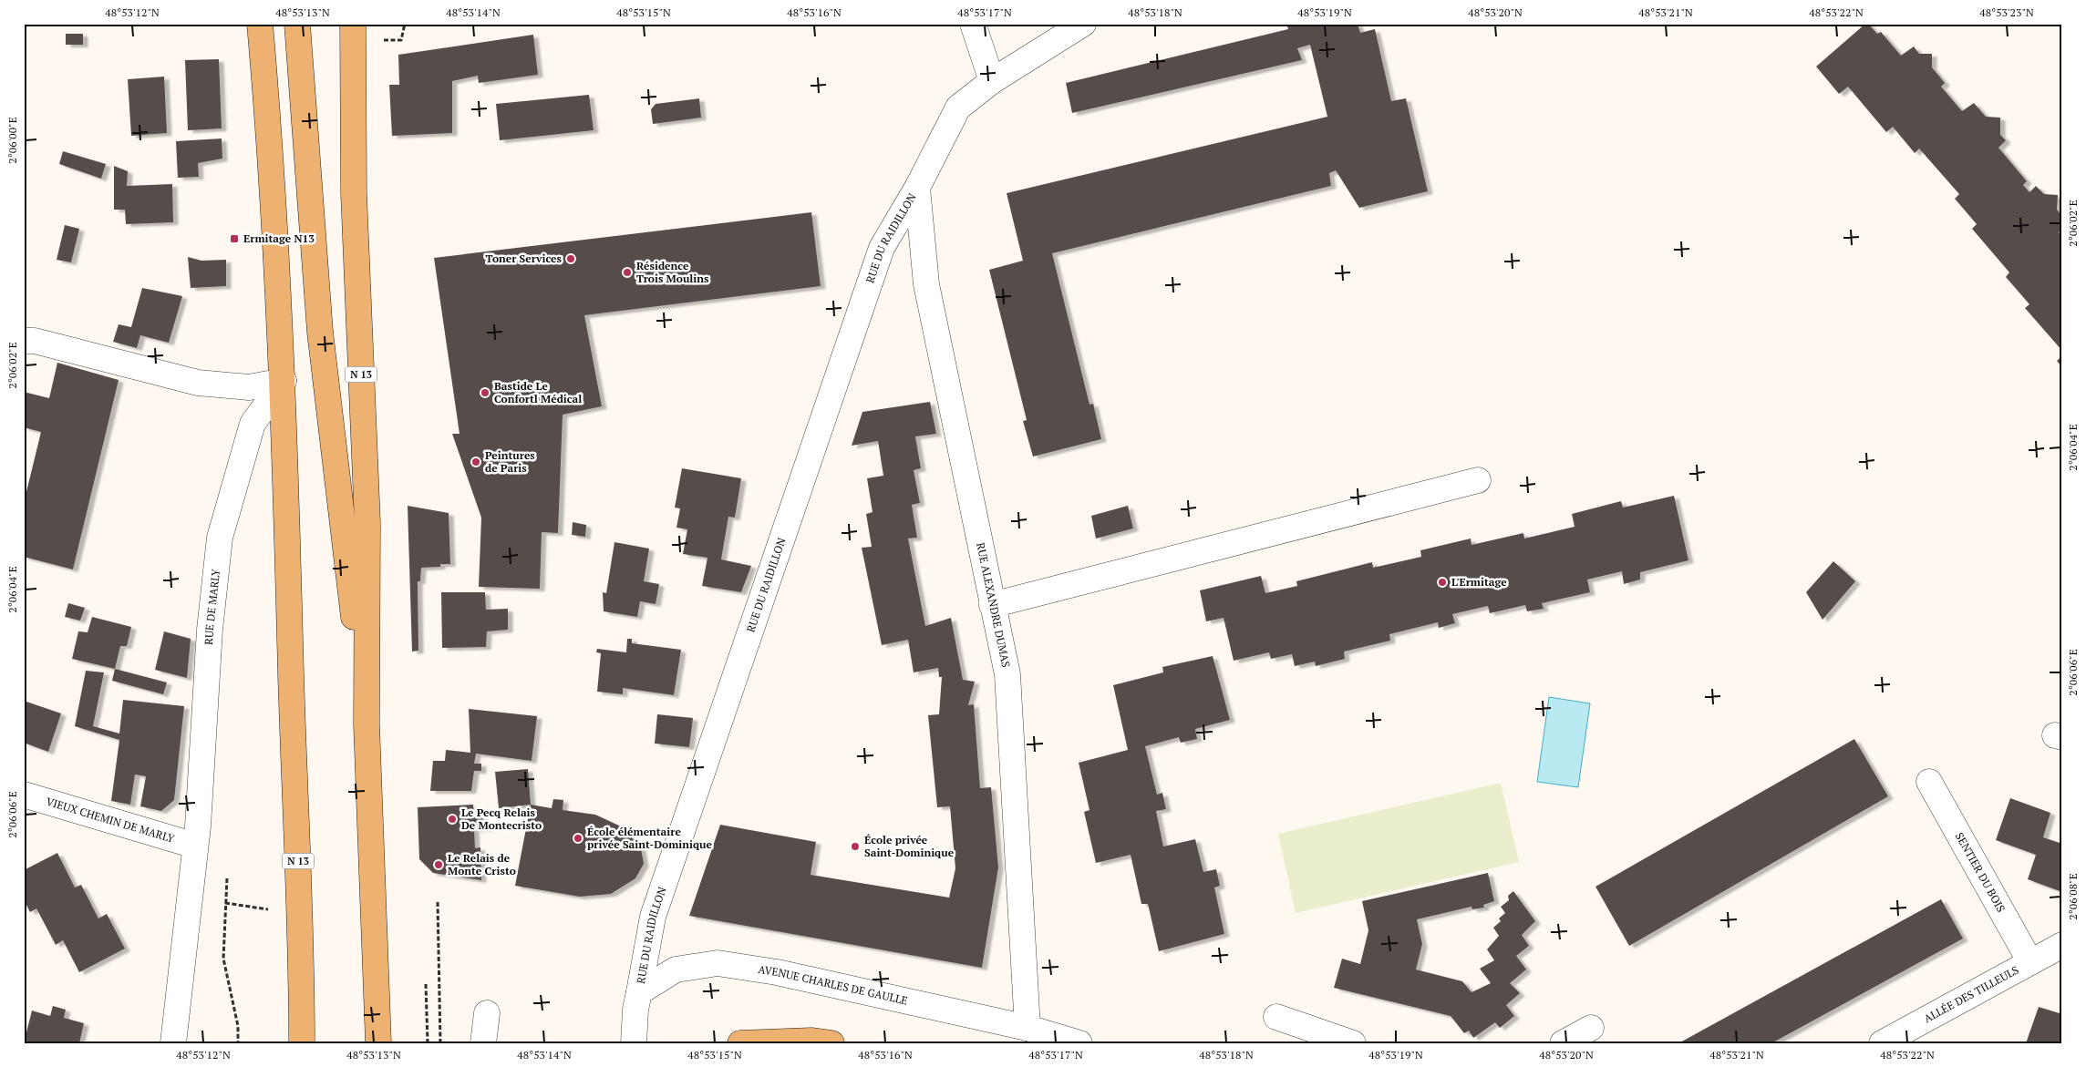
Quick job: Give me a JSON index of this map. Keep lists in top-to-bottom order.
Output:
{
  "streets": {
    "main road": ["N 13"],
    "street": [
      "RUE DU RAIDILLON",
      "RUE ALEXANDRE DUMAS",
      "RUE DE MARLY",
      "VIEUX CHEMIN DE MARLY",
      "SENTIER DU BOIS",
      "AVENUE CHARLES DE GAULLE",
      "ALLÉE DES TILLEULS"
    ]
  },
  "crossings": [
    ["RUE DU RAIDILLON", "RUE ALEXANDRE DUMAS"],
    ["RUE DU RAIDILLON", "AVENUE CHARLES DE GAULLE"],
    ["N 13", "RUE DE MARLY"],
    ["RUE ALEXANDRE DUMAS", "AVENUE CHARLES DE GAULLE"],
    ["RUE DE MARLY", "VIEUX CHEMIN DE MARLY"],
    ["SENTIER DU BOIS", "ALLÉE DES TILLEULS"]
  ],
  "places": {
    "transit": ["Ermitage N13"],
    "other": [
      "Toner Services",
      "Résidence Trois Moulins",
      "Bastide Le Confortl Médical",
      "Peintures de Paris",
      "L'Ermitage",
      "Le Pecq Relais De Montecristo",
      "École élémentaire privée Saint-Dominique",
      "École privée Saint-Dominique",
      "Le Relais de Monte Cristo"
    ]
  },
  "coordinates": [
    "48°53'12\"N",
    "48°53'13\"N",
    "48°53'14\"N",
    "48°53'15\"N",
    "48°53'16\"N",
    "48°53'17\"N",
    "48°53'18\"N",
    "48°53'19\"N",
    "48°53'20\"N",
    "48°53'21\"N",
    "48°53'22\"N",
    "48°53'23\"N",
    "2°06'00\"E",
    "2°06'02\"E",
    "2°06'04\"E",
    "2°06'06\"E",
    "2°06'08\"E"
  ]
}
